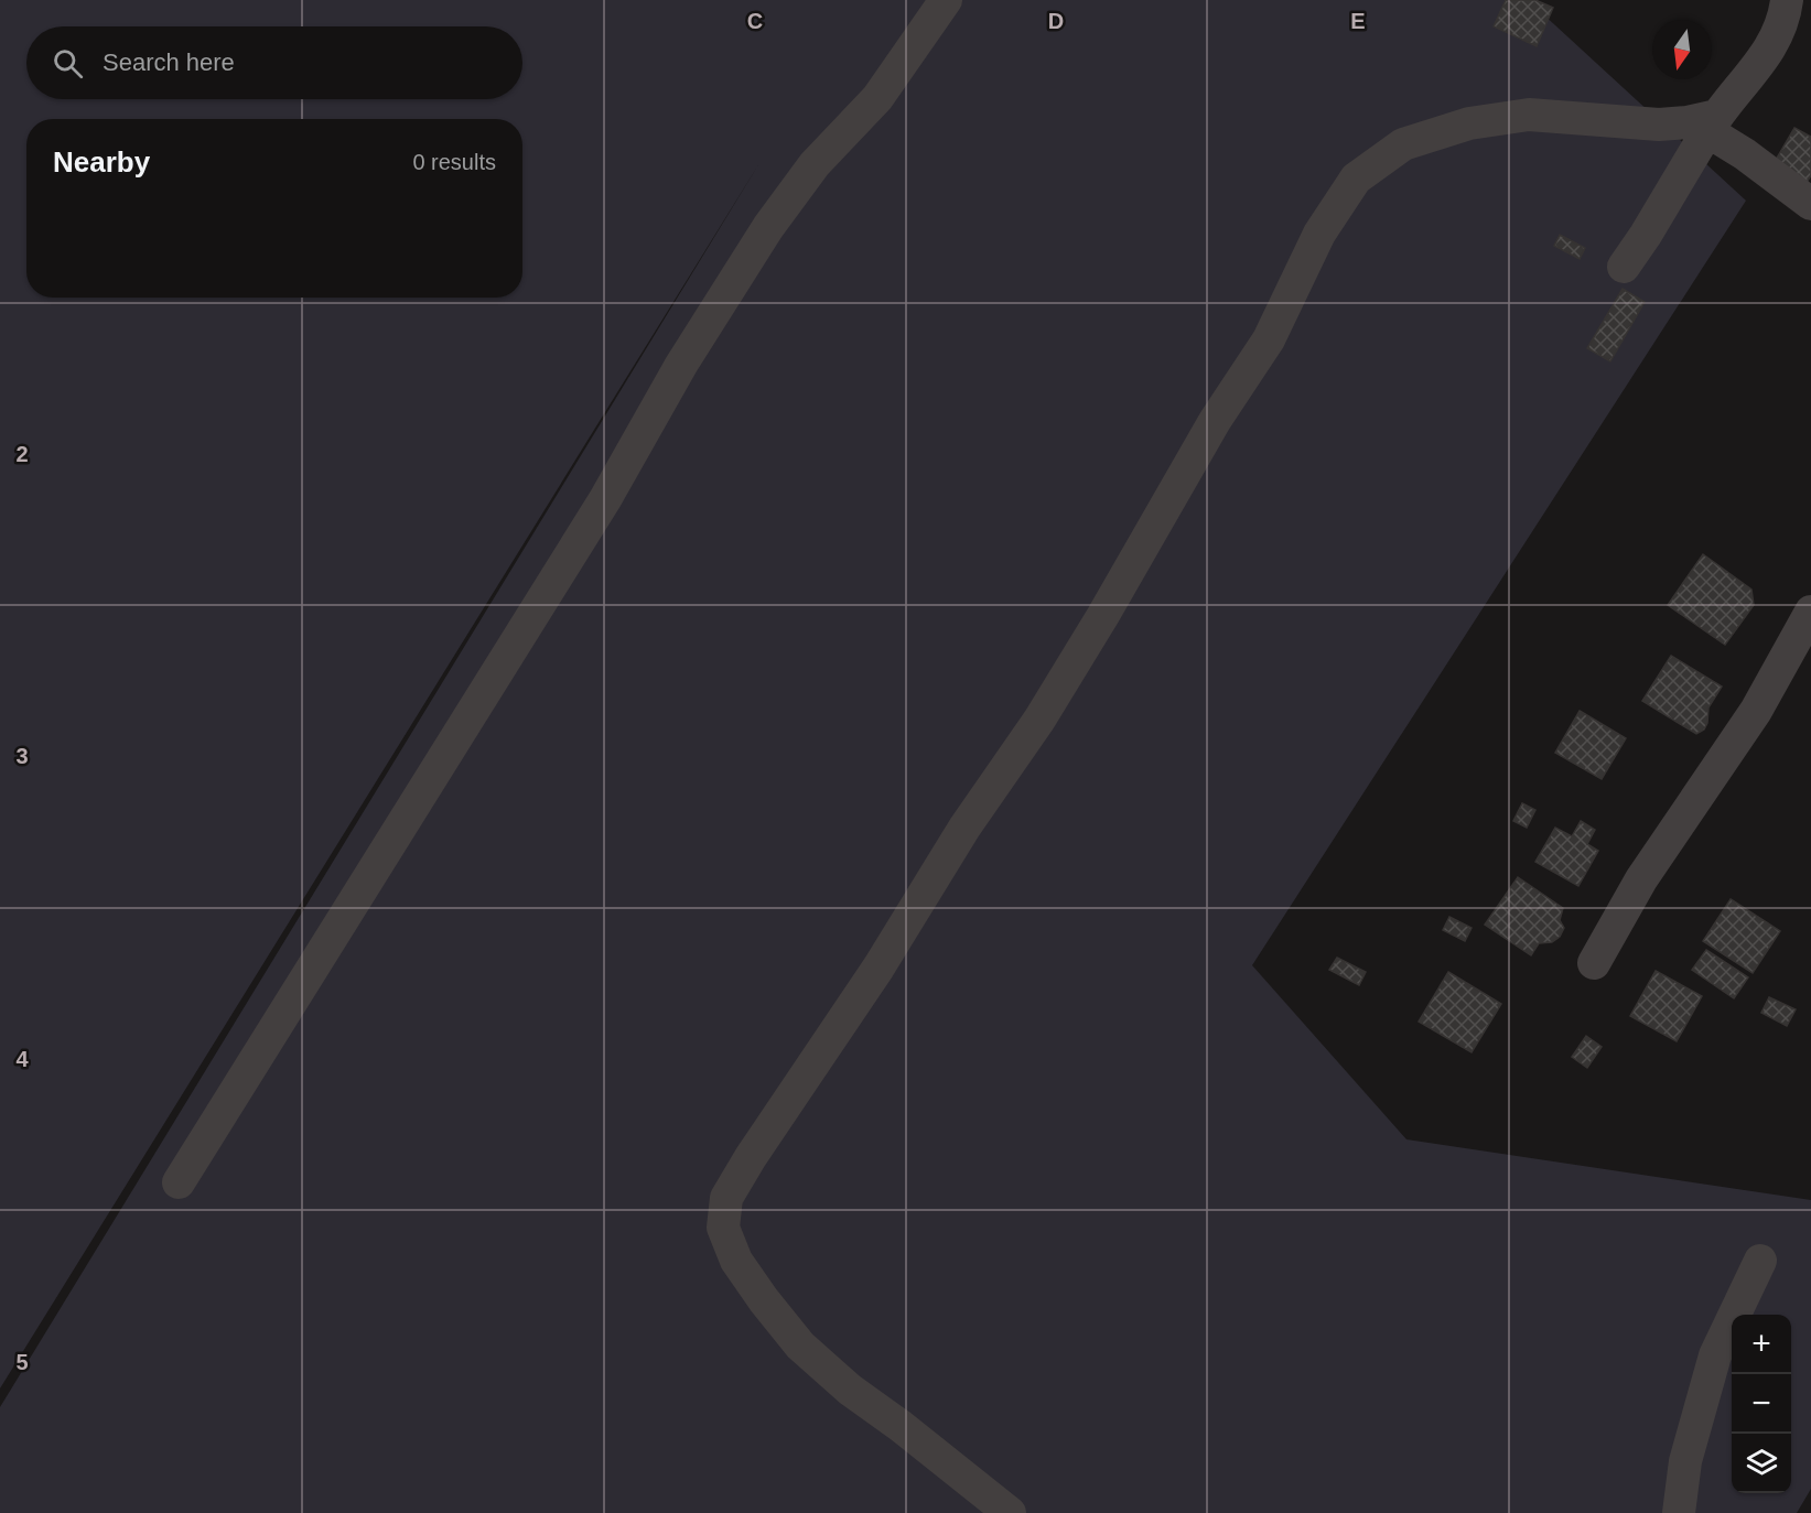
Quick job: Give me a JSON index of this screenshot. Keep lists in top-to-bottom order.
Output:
{
  "north": "bottom",
  "page": {
    "search": "Search here",
    "heading": ["Nearby", "0 results"],
    "map_buttons": ["+", "−"]
  },
  "grid": {
    "columns": ["C", "D", "E"],
    "rows": [
      "2",
      "3",
      "4",
      "5"
    ]
  }
}
